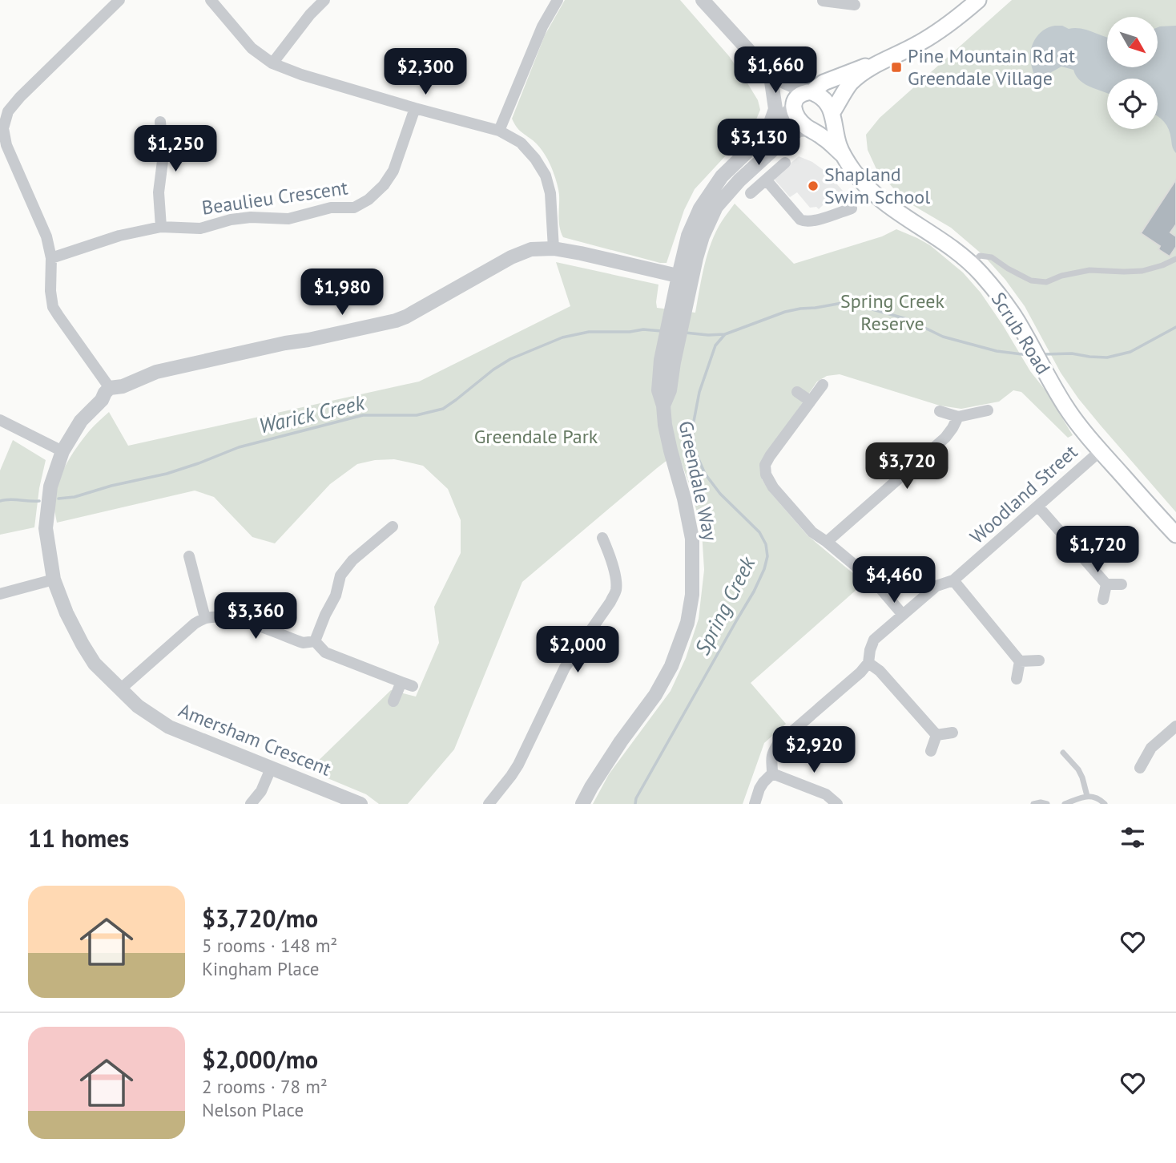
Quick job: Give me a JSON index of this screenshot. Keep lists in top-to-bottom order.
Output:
{
  "streets": {
    "main road": ["Scrub Road"],
    "street": [
      "Beaulieu Crescent",
      "Greendale Way",
      "Woodland Street",
      "Amersham Crescent"
    ]
  },
  "crossings": [
    ["Scrub Road", "Greendale Way"],
    ["Scrub Road", "Woodland Street"]
  ],
  "water": ["Warick Creek", "Spring Creek"],
  "parks": ["Spring Creek Reserve", "Greendale Park"],
  "places": {
    "transit": ["Pine Mountain Rd at Greendale Village"],
    "other": ["Shapland Swim School"]
  },
  "north": "bottom right",
  "page": {
    "price": [
      "$1,660",
      "$2,300",
      "$3,130",
      "$1,250",
      "$1,980",
      "$3,720",
      "$1,720",
      "$4,460",
      "$3,360",
      "$2,000",
      "$2,920"
    ],
    "heading": "11 homes",
    "list": [
      {
        "name": "$3,720/mo",
        "note": "5 rooms · 148 m² · Kingham Place"
      },
      {
        "name": "$2,000/mo",
        "note": "2 rooms · 78 m² · Nelson Place"
      }
    ]
  }
}
